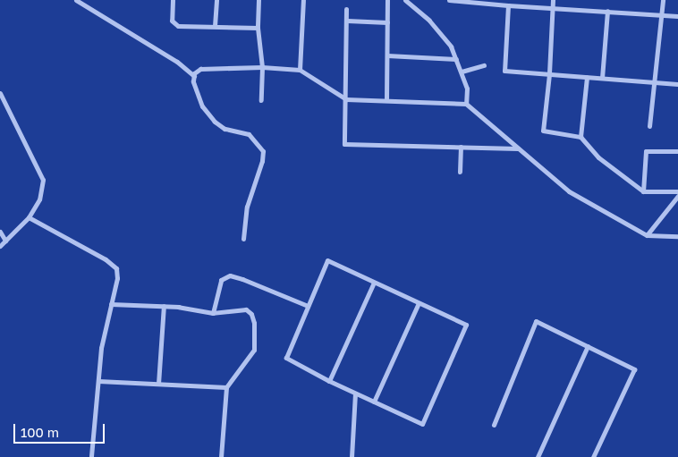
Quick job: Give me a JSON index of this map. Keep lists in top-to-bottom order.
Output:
{
  "scale_bar": "100 m"
}
